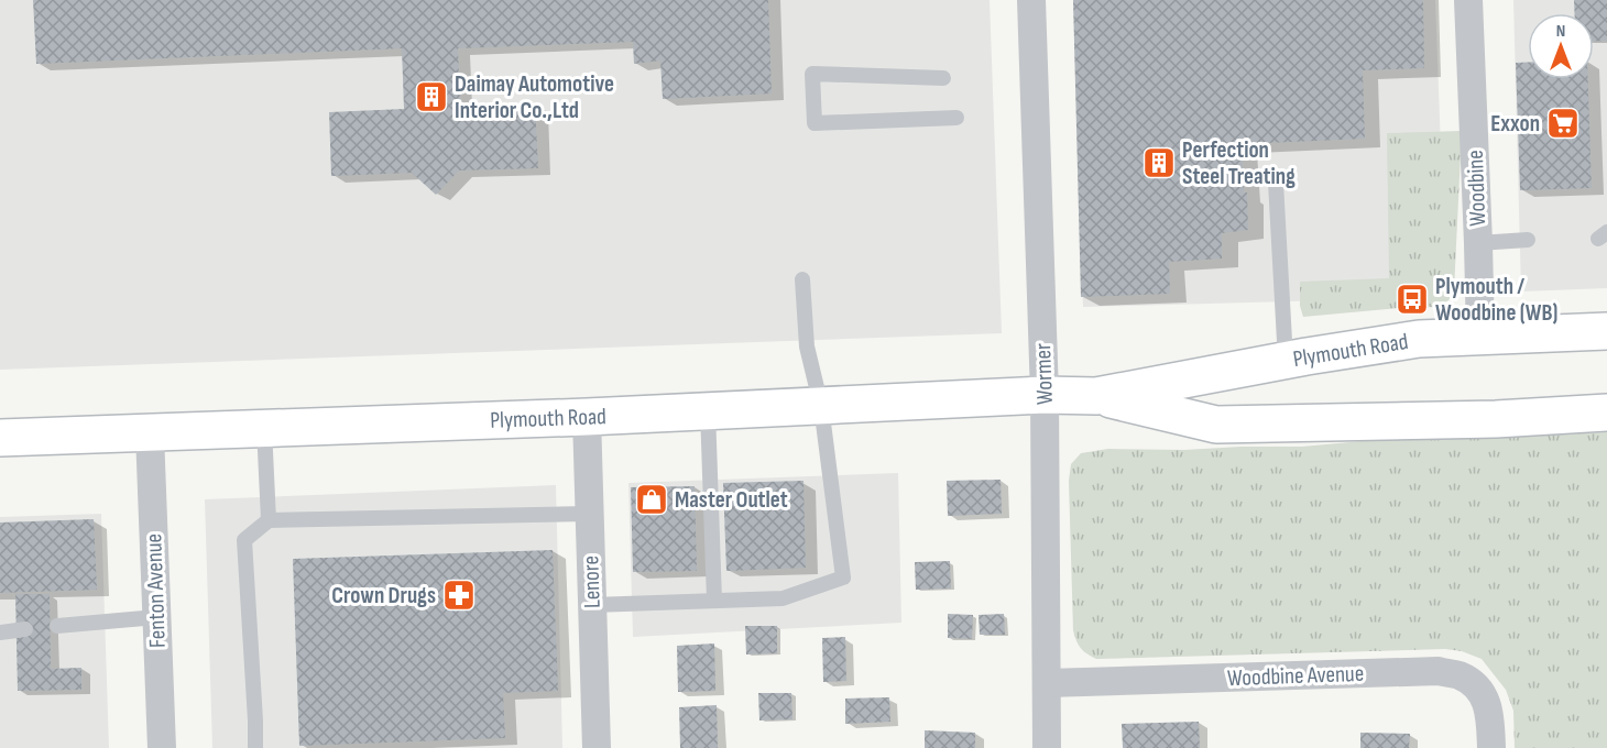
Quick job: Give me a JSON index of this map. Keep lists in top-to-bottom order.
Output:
{
  "streets": {
    "main road": ["Plymouth Road"],
    "street": [
      "Woodbine",
      "Wormer",
      "Lenore",
      "Fenton Avenue",
      "Woodbine Avenue"
    ]
  },
  "crossings": [
    ["Woodbine", "Plymouth Road"],
    ["Plymouth Road", "Wormer"],
    ["Plymouth Road", "Lenore"],
    ["Plymouth Road", "Fenton Avenue"],
    ["Wormer", "Woodbine Avenue"]
  ],
  "places": {
    "building": ["Daimay Automotive Interior Co.,Ltd", "Perfection Steel Treating"],
    "supermarket": ["Exxon"],
    "bus stop": ["Plymouth / Woodbine (WB)"],
    "shop": ["Master Outlet"],
    "pharmacy": ["Crown Drugs"]
  },
  "north": "top"
}
